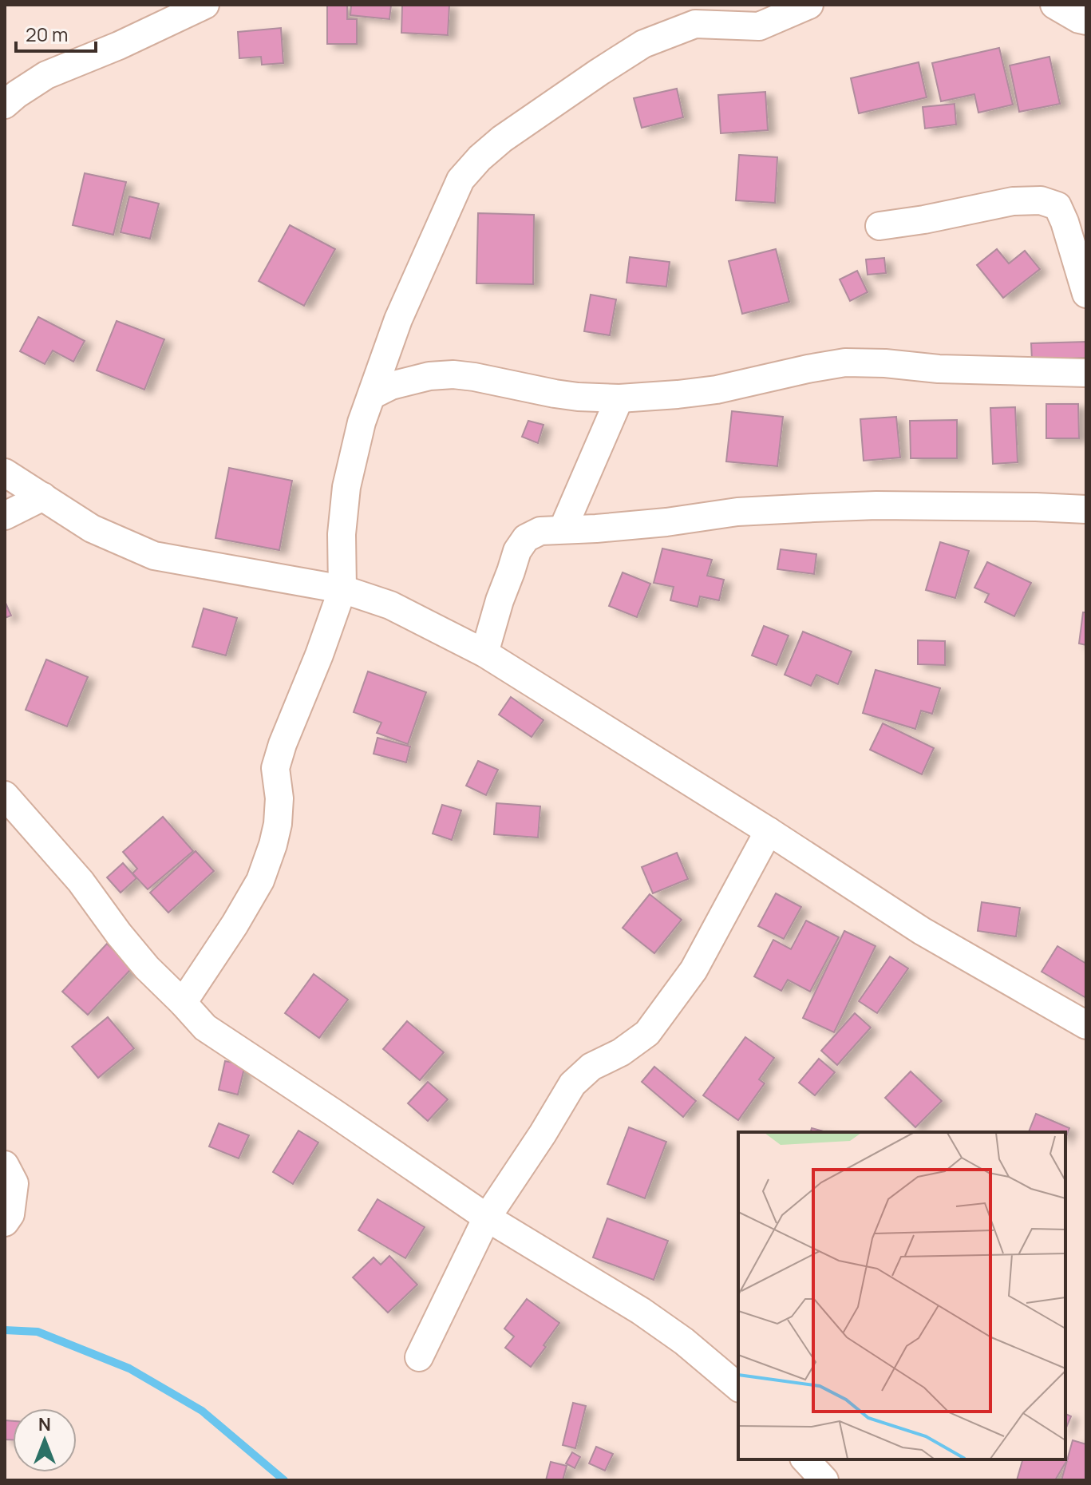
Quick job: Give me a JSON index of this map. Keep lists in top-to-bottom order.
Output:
{
  "scale_bar": "20 m",
  "north": "top"
}
